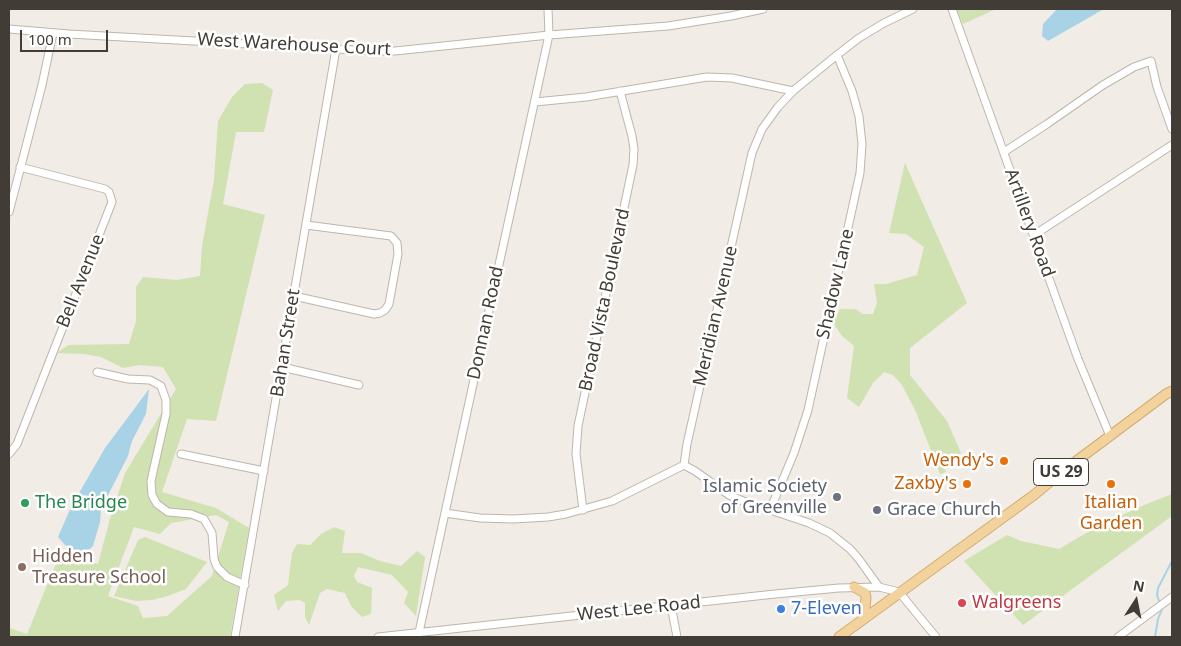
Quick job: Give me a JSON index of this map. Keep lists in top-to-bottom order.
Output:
{
  "streets": {
    "main road": ["US 29"],
    "street": [
      "West Warehouse Court",
      "Artillery Road",
      "Bell Avenue",
      "Shadow Lane",
      "Broad Vista Boulevard",
      "Meridian Avenue",
      "Donnan Road",
      "Bahan Street",
      "West Lee Road"
    ]
  },
  "crossings": [
    ["West Warehouse Court", "Donnan Road"],
    ["West Warehouse Court", "Bahan Street"],
    ["Artillery Road", "US 29"],
    ["Shadow Lane", "Meridian Avenue"],
    ["Donnan Road", "West Lee Road"],
    ["US 29", "West Lee Road"]
  ],
  "places": [
    "Wendy's",
    "Zaxby's",
    "Italian Garden",
    "Islamic Society of Greenville",
    "The Bridge",
    "Grace Church",
    "Hidden Treasure School",
    "Walgreens",
    "7-Eleven"
  ],
  "scale_bar": "100 m",
  "north": "top"
}
